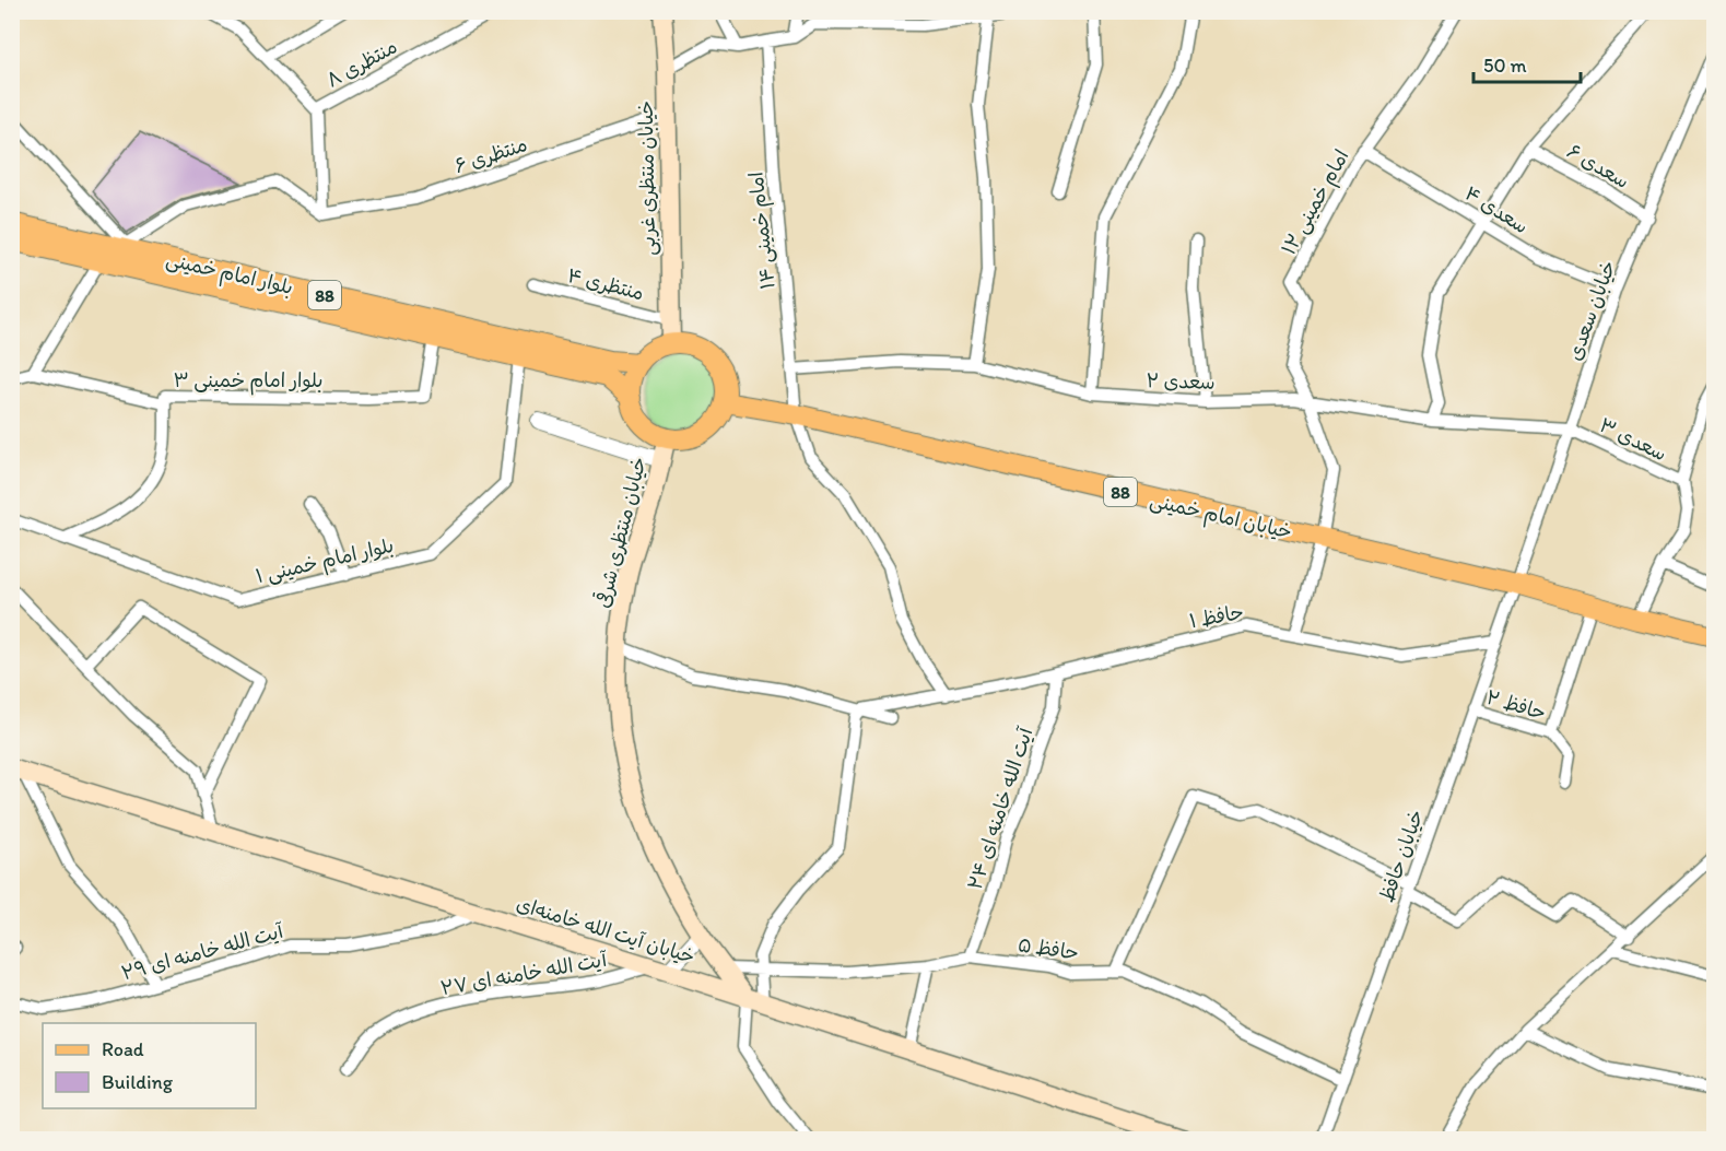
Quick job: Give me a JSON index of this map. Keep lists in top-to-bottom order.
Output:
{
  "streets": {
    "main road": [
      "خیابان منتظری غربی",
      "بلوار امام خمینی",
      "88",
      "خیابان امام خمینی",
      "خیابان منتظری شرقی",
      "خیابان آیت الله خامنه‌ای"
    ],
    "street": [
      "منتظری ۸",
      "منتظری ۶",
      "سعدی ۶",
      "امام خمینی ۱۲",
      "سعدی ۴",
      "امام خمینی ۱۴",
      "منتظری ۴",
      "خیابان سعدی",
      "بلوار امام خمینی ۳",
      "سعدی ۲",
      "سعدی ۳",
      "بلوار امام خمینی ۱",
      "حافظ ۱",
      "حافظ ۲",
      "آیت الله خامنه ای ۲۴",
      "خیابان حافظ",
      "حافظ ۵",
      "آیت الله خامنه ای ۲۹",
      "آیت الله خامنه ای ۲۷"
    ]
  },
  "crossings": [
    ["منتظری ۶", "خیابان منتظری غربی"],
    ["سعدی ۶", "خیابان سعدی"],
    ["خیابان منتظری غربی", "بلوار امام خمینی"],
    ["خیابان منتظری غربی", "منتظری ۴"],
    ["خیابان منتظری غربی", "88"],
    ["خیابان منتظری غربی", "خیابان امام خمینی"],
    ["خیابان منتظری غربی", "خیابان منتظری شرقی"],
    ["امام خمینی ۱۲", "سعدی ۴"],
    ["امام خمینی ۱۲", "سعدی ۲"],
    ["امام خمینی ۱۲", "خیابان امام خمینی"],
    ["امام خمینی ۱۲", "حافظ ۱"],
    ["سعدی ۴", "خیابان سعدی"],
    ["امام خمینی ۱۴", "سعدی ۲"],
    ["امام خمینی ۱۴", "خیابان امام خمینی"],
    ["امام خمینی ۱۴", "حافظ ۱"],
    ["بلوار امام خمینی", "88"],
    ["بلوار امام خمینی", "بلوار امام خمینی ۳"],
    ["بلوار امام خمینی", "خیابان امام خمینی"],
    ["بلوار امام خمینی", "خیابان منتظری شرقی"],
    ["بلوار امام خمینی", "بلوار امام خمینی ۱"],
    ["88", "خیابان امام خمینی"],
    ["88", "خیابان منتظری شرقی"],
    ["خیابان سعدی", "سعدی ۲"],
    ["خیابان سعدی", "سعدی ۳"],
    ["خیابان سعدی", "خیابان امام خمینی"],
    ["خیابان سعدی", "خیابان حافظ"],
    ["بلوار امام خمینی ۳", "بلوار امام خمینی ۱"],
    ["سعدی ۲", "سعدی ۳"],
    ["خیابان امام خمینی", "خیابان منتظری شرقی"],
    ["خیابان امام خمینی", "خیابان حافظ"],
    ["خیابان منتظری شرقی", "خیابان آیت الله خامنه‌ای"],
    ["خیابان منتظری شرقی", "حافظ ۵"],
    ["حافظ ۱", "آیت الله خامنه ای ۲۴"],
    ["حافظ ۱", "خیابان حافظ"],
    ["حافظ ۲", "خیابان حافظ"],
    ["آیت الله خامنه ای ۲۴", "حافظ ۵"],
    ["خیابان حافظ", "حافظ ۵"],
    ["خیابان آیت الله خامنه‌ای", "آیت الله خامنه ای ۲۹"],
    ["خیابان آیت الله خامنه‌ای", "آیت الله خامنه ای ۲۷"]
  ],
  "legend": ["Road", "Building"],
  "scale_bar": "50 m"
}
